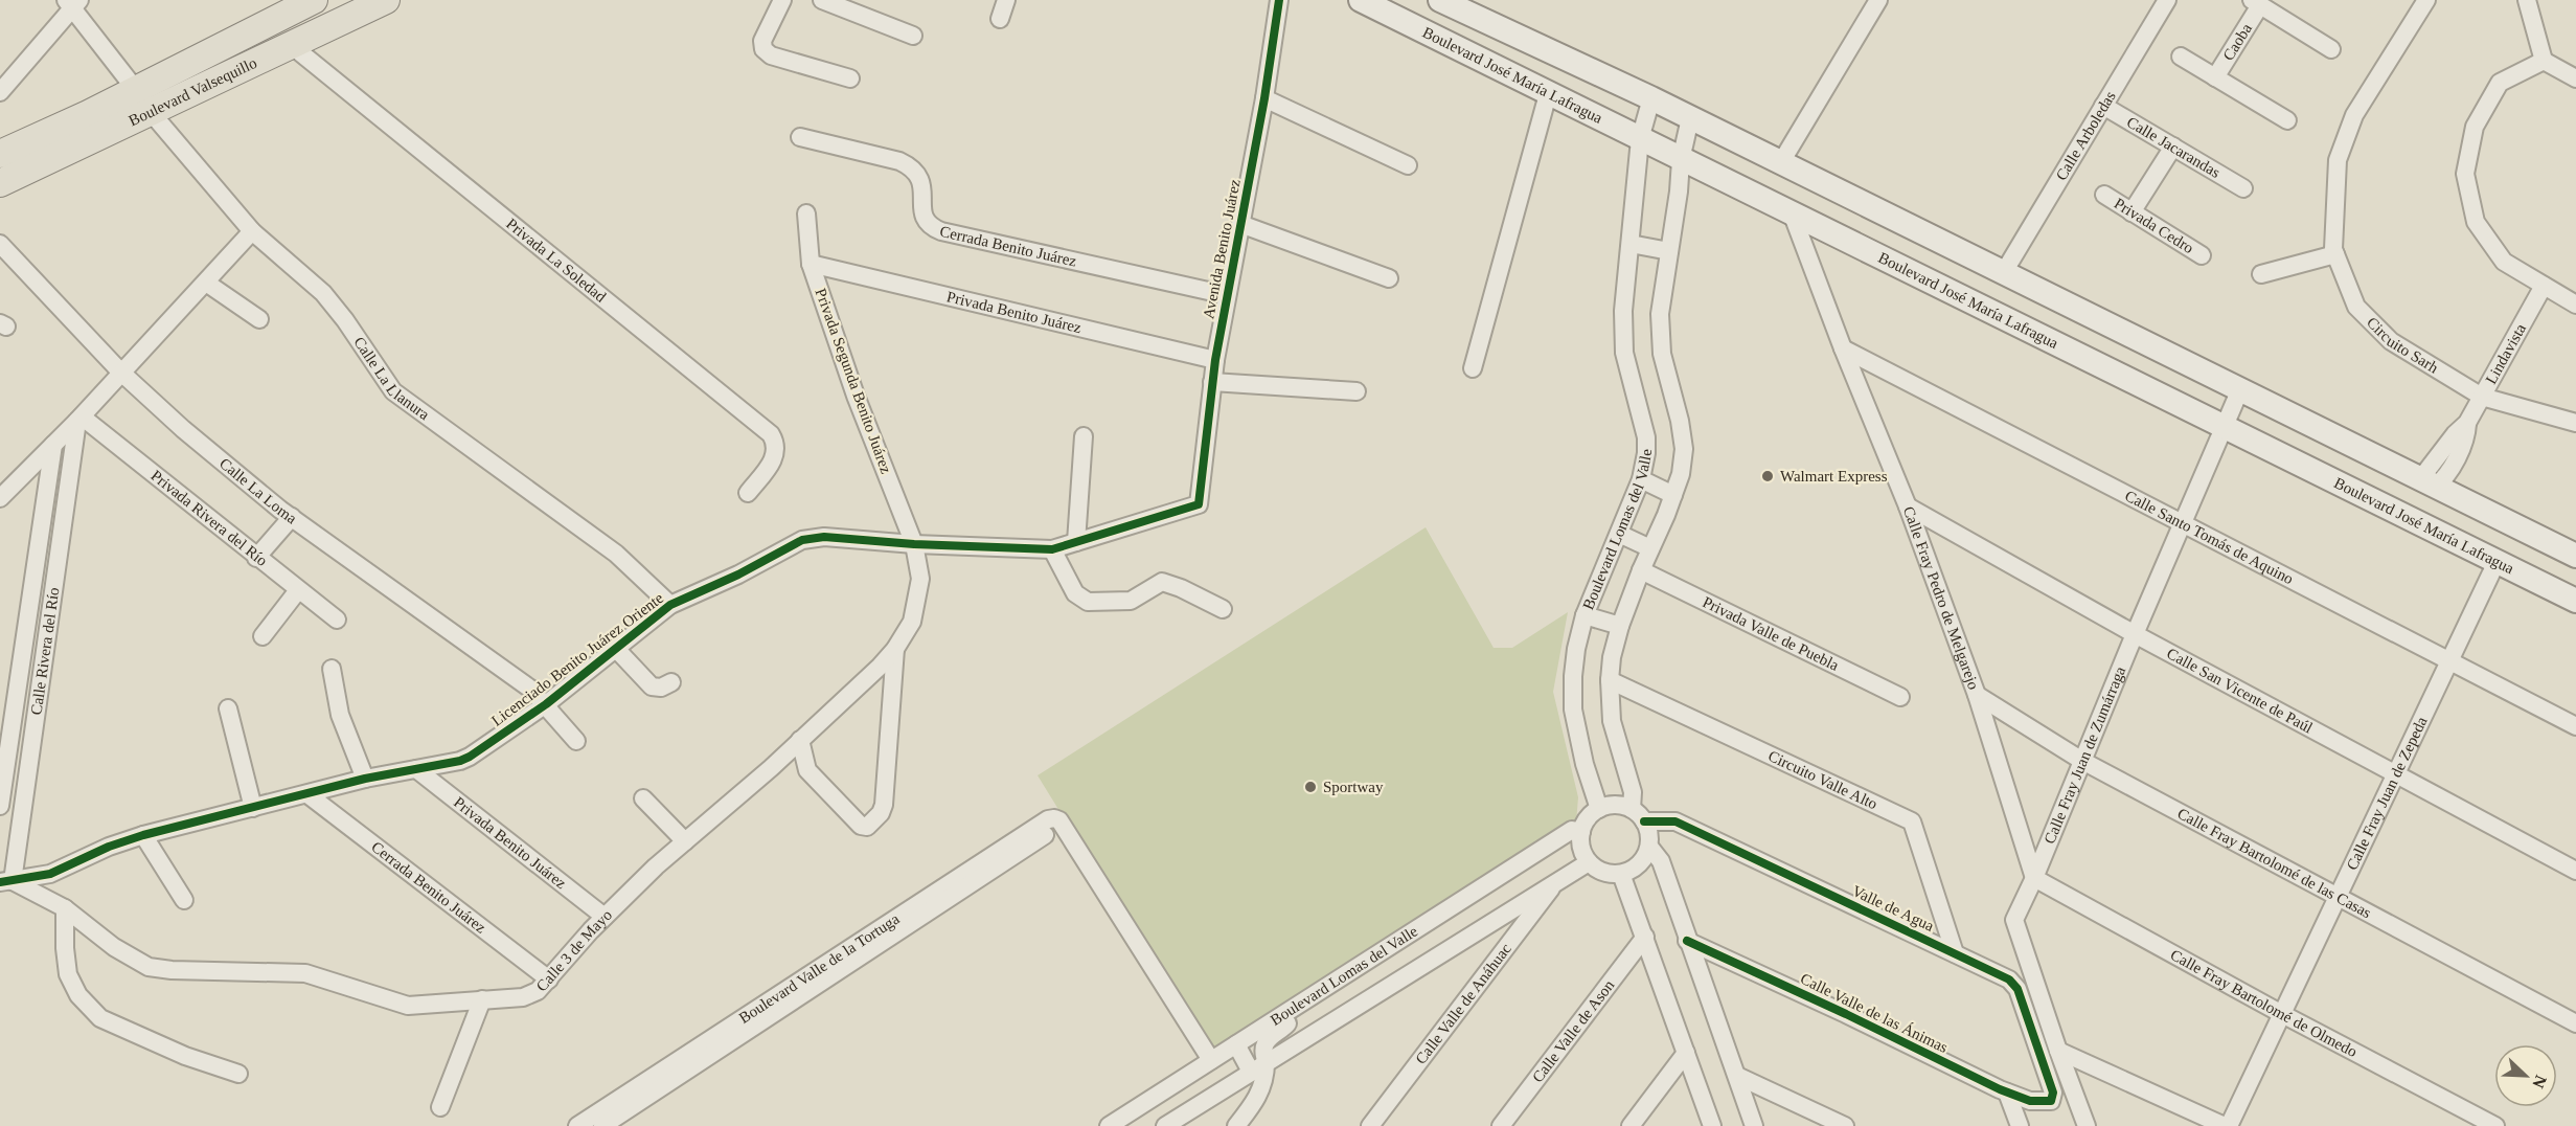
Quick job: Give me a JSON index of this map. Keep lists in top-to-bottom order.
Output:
{
  "streets": {
    "main road": ["Boulevard José María Lafragua", "Boulevard Valsequillo"],
    "street": [
      "Caoba",
      "Calle Arboledas",
      "Calle Jacarandas",
      "Privada Cedro",
      "Cerrada Benito Juárez",
      "Avenida Benito Juárez",
      "Privada La Soledad",
      "Privada Benito Juárez",
      "Circuito Sarh",
      "Lindavista",
      "Calle La Llanura",
      "Privada Segunda Benito Juárez",
      "Calle La Loma",
      "Privada Rivera del Río",
      "Boulevard Lomas del Valle",
      "Calle Santo Tomás de Aquino",
      "Calle Fray Pedro de Melgarejo",
      "Privada Valle de Puebla",
      "Calle Rivera del Río",
      "Licenciado Benito Juárez Oriente",
      "Calle San Vicente de Paúl",
      "Calle Fray Juan de Zumárraga",
      "Circuito Valle Alto",
      "Calle Fray Juan de Zepeda",
      "Calle Fray Bartolomé de las Casas",
      "Valle de Agua",
      "Calle 3 de Mayo",
      "Boulevard Valle de la Tortuga",
      "Calle Valle de Anáhuac",
      "Calle Fray Bartolomé de Olmedo",
      "Calle Valle de las Ánimas",
      "Calle Valle de Ason"
    ]
  },
  "crossings": [
    ["Boulevard José María Lafragua", "Boulevard Lomas del Valle"],
    ["Boulevard José María Lafragua", "Calle Fray Pedro de Melgarejo"],
    ["Boulevard José María Lafragua", "Calle Fray Juan de Zumárraga"],
    ["Boulevard José María Lafragua", "Calle Fray Juan de Zepeda"],
    ["Boulevard Valsequillo", "Privada La Soledad"],
    ["Boulevard Valsequillo", "Calle La Llanura"],
    ["Calle Arboledas", "Calle Jacarandas"],
    ["Cerrada Benito Juárez", "Avenida Benito Juárez"],
    ["Cerrada Benito Juárez", "Licenciado Benito Juárez Oriente"],
    ["Cerrada Benito Juárez", "Calle 3 de Mayo"],
    ["Avenida Benito Juárez", "Privada Benito Juárez"],
    ["Avenida Benito Juárez", "Licenciado Benito Juárez Oriente"],
    ["Privada Benito Juárez", "Privada Segunda Benito Juárez"],
    ["Privada Benito Juárez", "Licenciado Benito Juárez Oriente"],
    ["Privada Benito Juárez", "Calle 3 de Mayo"],
    ["Circuito Sarh", "Lindavista"],
    ["Calle La Llanura", "Licenciado Benito Juárez Oriente"],
    ["Privada Segunda Benito Juárez", "Licenciado Benito Juárez Oriente"],
    ["Privada Segunda Benito Juárez", "Calle 3 de Mayo"],
    ["Calle La Loma", "Licenciado Benito Juárez Oriente"],
    ["Privada Rivera del Río", "Calle Rivera del Río"],
    ["Boulevard Lomas del Valle", "Valle de Agua"],
    ["Boulevard Lomas del Valle", "Calle Valle de Anáhuac"],
    ["Calle Santo Tomás de Aquino", "Calle Fray Pedro de Melgarejo"],
    ["Calle Santo Tomás de Aquino", "Calle Fray Juan de Zumárraga"],
    ["Calle Santo Tomás de Aquino", "Calle Fray Juan de Zepeda"],
    ["Calle Fray Pedro de Melgarejo", "Calle San Vicente de Paúl"],
    ["Calle Fray Pedro de Melgarejo", "Calle Fray Juan de Zumárraga"],
    ["Calle Fray Pedro de Melgarejo", "Calle Fray Bartolomé de las Casas"],
    ["Calle Fray Pedro de Melgarejo", "Calle Fray Bartolomé de Olmedo"],
    ["Calle Rivera del Río", "Licenciado Benito Juárez Oriente"],
    ["Calle Rivera del Río", "Calle 3 de Mayo"],
    ["Licenciado Benito Juárez Oriente", "Calle 3 de Mayo"],
    ["Calle San Vicente de Paúl", "Calle Fray Juan de Zumárraga"],
    ["Calle San Vicente de Paúl", "Calle Fray Juan de Zepeda"],
    ["Calle Fray Juan de Zumárraga", "Calle Fray Bartolomé de las Casas"],
    ["Calle Fray Juan de Zumárraga", "Calle Fray Bartolomé de Olmedo"],
    ["Circuito Valle Alto", "Valle de Agua"],
    ["Calle Fray Juan de Zepeda", "Calle Fray Bartolomé de las Casas"],
    ["Calle Fray Juan de Zepeda", "Calle Fray Bartolomé de Olmedo"],
    ["Valle de Agua", "Calle Valle de las Ánimas"]
  ],
  "places": ["Walmart Express", "Sportway"],
  "north": "bottom right"
}
